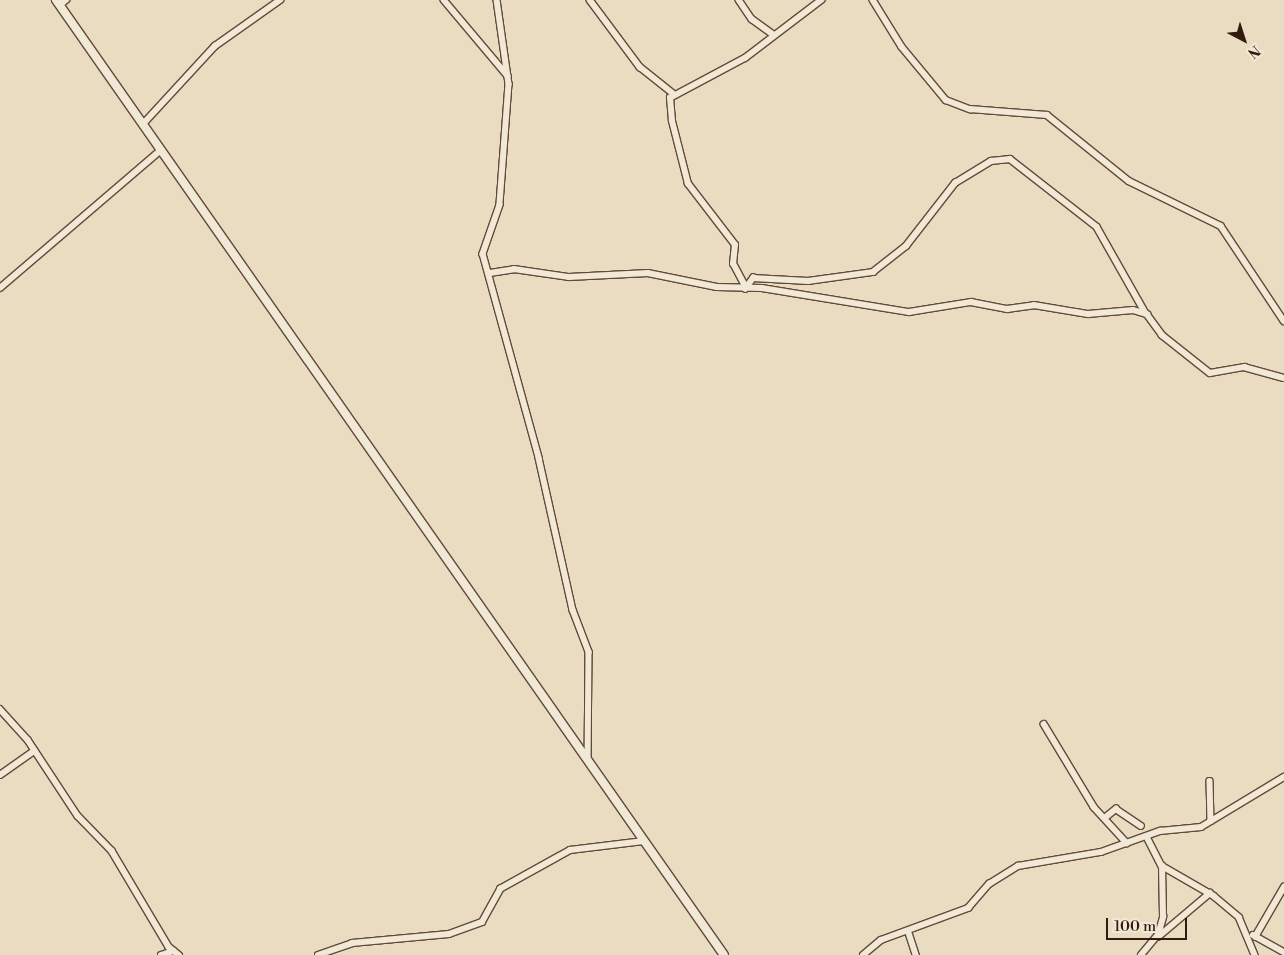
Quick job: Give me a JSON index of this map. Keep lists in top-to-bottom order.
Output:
{
  "scale_bar": "100 m",
  "north": "bottom right"
}
